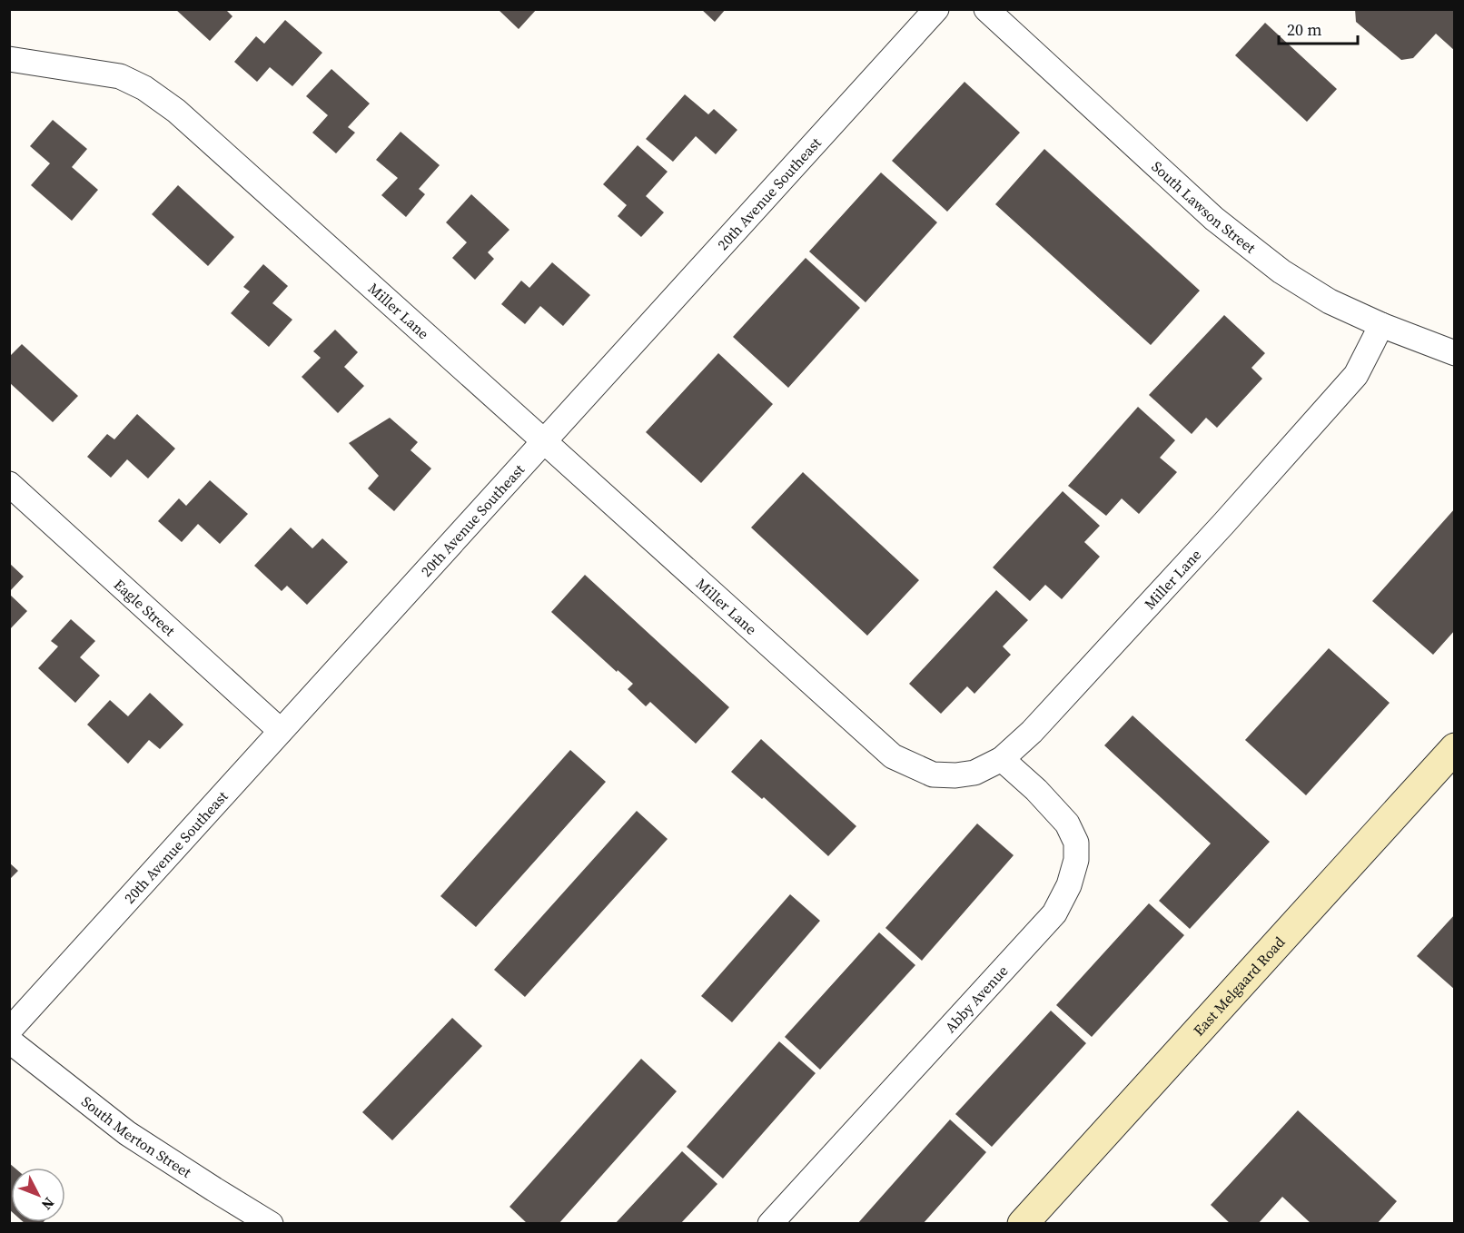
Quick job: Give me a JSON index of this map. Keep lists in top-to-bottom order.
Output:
{
  "streets": {
    "main road": ["East Melgaard Road"],
    "street": [
      "20th Avenue Southeast",
      "South Lawson Street",
      "Miller Lane",
      "Eagle Street",
      "Abby Avenue",
      "South Merton Street"
    ]
  },
  "crossings": [
    ["20th Avenue Southeast", "Miller Lane"],
    ["20th Avenue Southeast", "Eagle Street"],
    ["South Lawson Street", "Miller Lane"],
    ["Miller Lane", "Abby Avenue"]
  ],
  "scale_bar": "20 m",
  "north": "bottom right"
}
